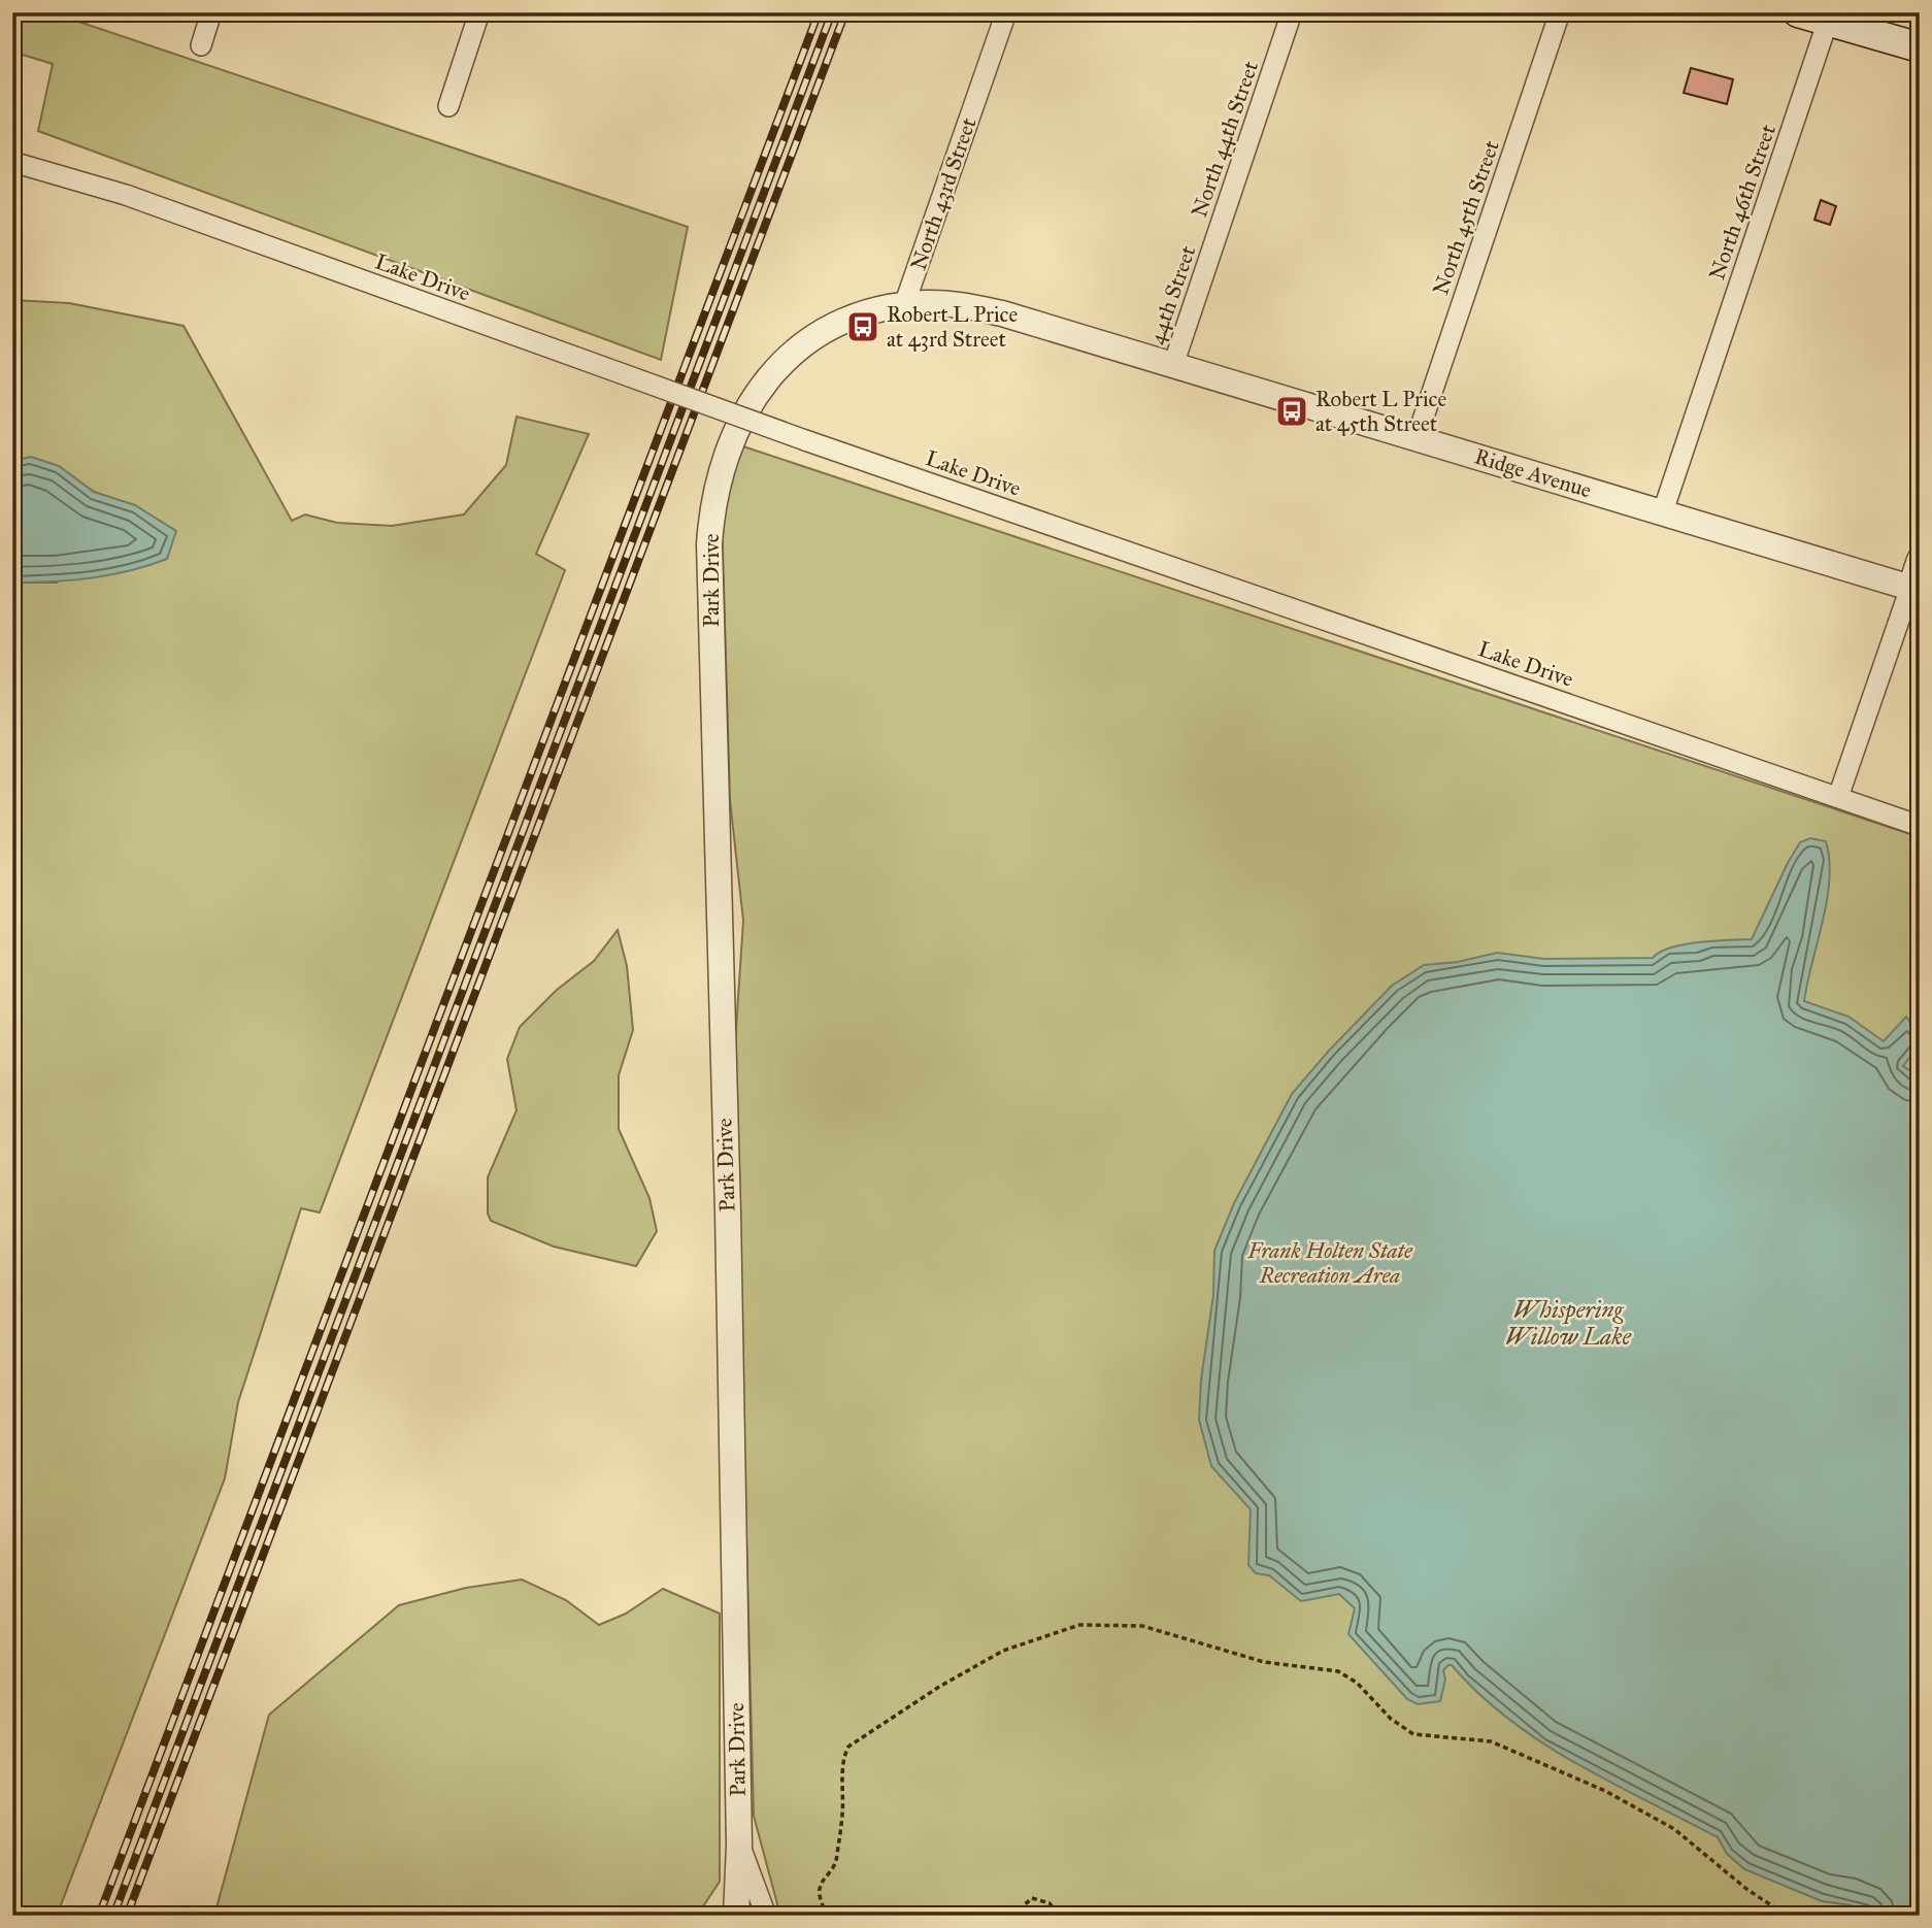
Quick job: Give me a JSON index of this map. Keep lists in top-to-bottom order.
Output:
{
  "streets": {
    "street": [
      "North 44th Street",
      "North 43rd Street",
      "North 46th Street",
      "North 45th Street",
      "Lake Drive",
      "44th Street",
      "Ridge Avenue",
      "Park Drive"
    ]
  },
  "crossings": [
    ["North 44th Street", "44th Street"],
    ["North 43rd Street", "Ridge Avenue"],
    ["North 43rd Street", "Park Drive"],
    ["North 46th Street", "Ridge Avenue"],
    ["North 45th Street", "Ridge Avenue"],
    ["44th Street", "Ridge Avenue"],
    ["Ridge Avenue", "Park Drive"]
  ],
  "water": ["Whispering Willow Lake"],
  "parks": ["Frank Holten State Recreation Area"],
  "places": {
    "bus stop": ["Robert L Price at 43rd Street", "Robert L Price at 45th Street"]
  }
}
